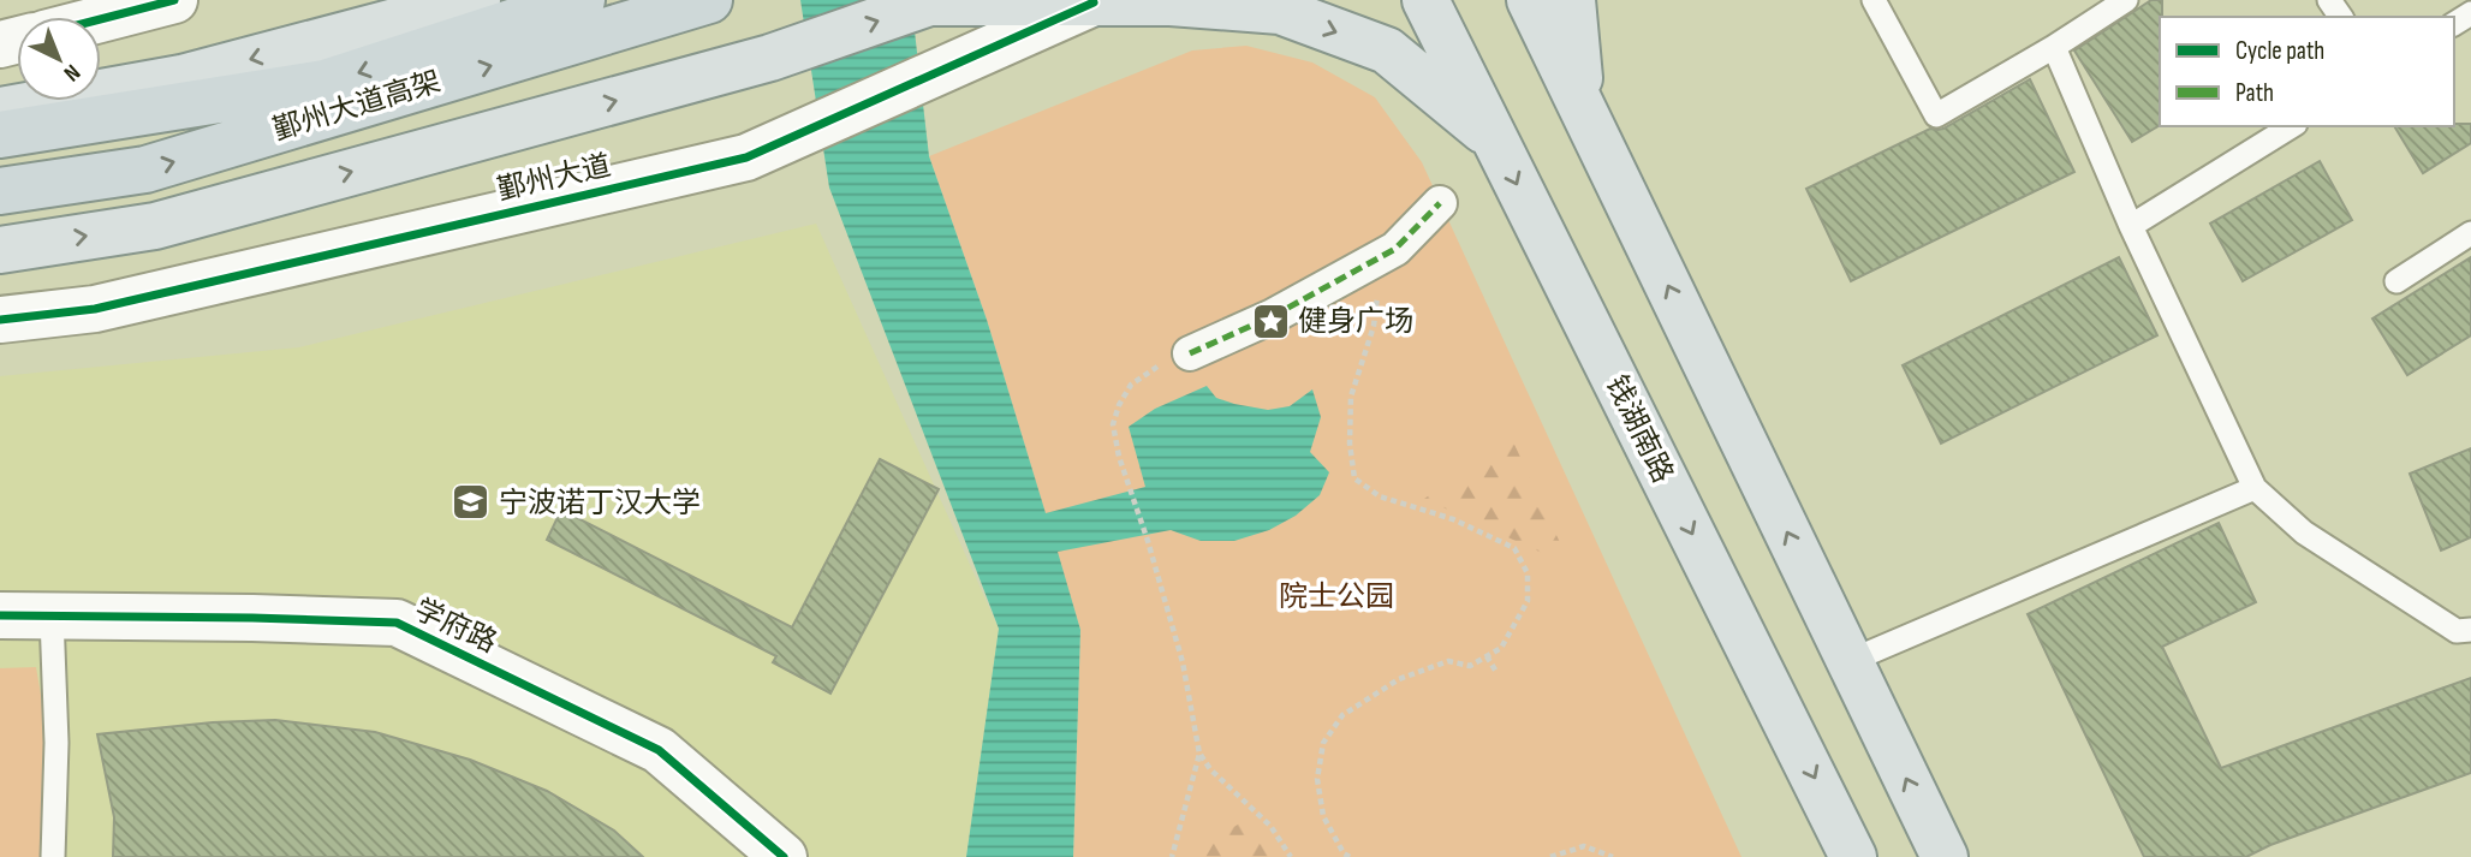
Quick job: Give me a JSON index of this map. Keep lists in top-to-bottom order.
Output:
{
  "streets": {
    "highway": ["鄞州大道高架"],
    "main road": ["鄞州大道", "钱湖南路"],
    "street": ["学府路"]
  },
  "crossings": [
    ["鄞州大道", "钱湖南路"]
  ],
  "parks": ["院士公园"],
  "places": {
    "place": ["健身广场"],
    "school or university": ["宁波诺丁汉大学"]
  },
  "legend": ["Cycle path", "Path"],
  "north": "bottom right"
}
